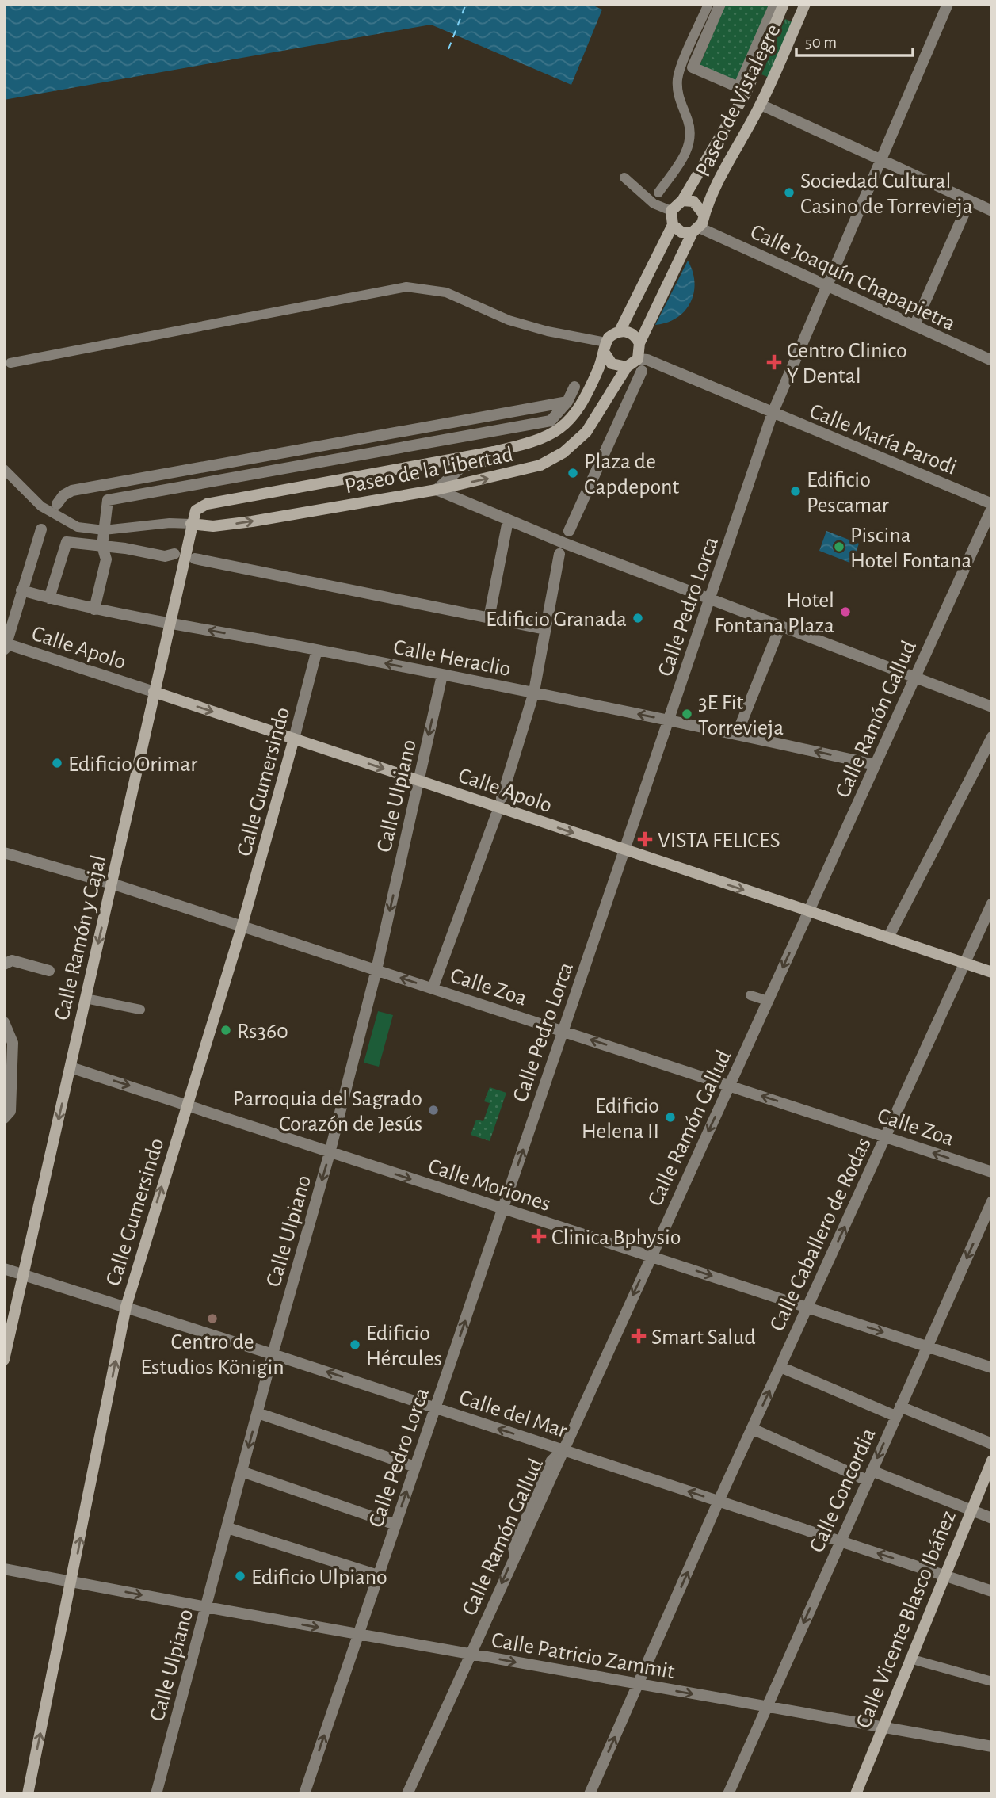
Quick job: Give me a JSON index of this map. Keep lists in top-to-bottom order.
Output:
{
  "streets": {
    "street": [
      "Paseo de Vistalegre",
      "Calle Joaquín Chapapietra",
      "Calle María Parodi",
      "Paseo de la Libertad",
      "Calle Pedro Lorca",
      "Calle Apolo",
      "Calle Heraclio",
      "Calle Ramón Gallud",
      "Calle Gumersindo",
      "Calle Ulpiano",
      "Calle Ramón y Cajal",
      "Calle Zoa",
      "Calle Moriones",
      "Calle Caballero de Rodas",
      "Calle del Mar",
      "Calle Concordia",
      "Calle Vicente Blasco Ibáñez",
      "Calle Patricio Zammit"
    ]
  },
  "crossings": [
    ["Paseo de Vistalegre", "Calle Joaquín Chapapietra"],
    ["Paseo de Vistalegre", "Paseo de la Libertad"],
    ["Calle Joaquín Chapapietra", "Paseo de la Libertad"],
    ["Calle Joaquín Chapapietra", "Calle Pedro Lorca"],
    ["Calle María Parodi", "Paseo de la Libertad"],
    ["Calle María Parodi", "Calle Pedro Lorca"],
    ["Calle María Parodi", "Calle Ramón Gallud"],
    ["Paseo de la Libertad", "Calle Ramón y Cajal"],
    ["Calle Pedro Lorca", "Calle Apolo"],
    ["Calle Pedro Lorca", "Calle Heraclio"],
    ["Calle Pedro Lorca", "Calle Zoa"],
    ["Calle Pedro Lorca", "Calle Moriones"],
    ["Calle Pedro Lorca", "Calle del Mar"],
    ["Calle Pedro Lorca", "Calle Patricio Zammit"],
    ["Calle Apolo", "Calle Ramón Gallud"],
    ["Calle Apolo", "Calle Gumersindo"],
    ["Calle Apolo", "Calle Ulpiano"],
    ["Calle Apolo", "Calle Ramón y Cajal"],
    ["Calle Apolo", "Calle Caballero de Rodas"],
    ["Calle Heraclio", "Calle Ramón Gallud"],
    ["Calle Heraclio", "Calle Gumersindo"],
    ["Calle Heraclio", "Calle Ulpiano"],
    ["Calle Heraclio", "Calle Ramón y Cajal"],
    ["Calle Ramón Gallud", "Calle Zoa"],
    ["Calle Ramón Gallud", "Calle Moriones"],
    ["Calle Ramón Gallud", "Calle del Mar"],
    ["Calle Ramón Gallud", "Calle Patricio Zammit"],
    ["Calle Gumersindo", "Calle Zoa"],
    ["Calle Gumersindo", "Calle Moriones"],
    ["Calle Gumersindo", "Calle del Mar"],
    ["Calle Gumersindo", "Calle Patricio Zammit"],
    ["Calle Ulpiano", "Calle Zoa"],
    ["Calle Ulpiano", "Calle Moriones"],
    ["Calle Ulpiano", "Calle del Mar"],
    ["Calle Ulpiano", "Calle Patricio Zammit"],
    ["Calle Ramón y Cajal", "Calle Zoa"],
    ["Calle Ramón y Cajal", "Calle Moriones"],
    ["Calle Ramón y Cajal", "Calle del Mar"],
    ["Calle Zoa", "Calle Caballero de Rodas"],
    ["Calle Moriones", "Calle Caballero de Rodas"],
    ["Calle Moriones", "Calle Concordia"],
    ["Calle Caballero de Rodas", "Calle del Mar"],
    ["Calle Caballero de Rodas", "Calle Patricio Zammit"],
    ["Calle del Mar", "Calle Concordia"],
    ["Calle del Mar", "Calle Vicente Blasco Ibáñez"],
    ["Calle Concordia", "Calle Patricio Zammit"],
    ["Calle Vicente Blasco Ibáñez", "Calle Patricio Zammit"]
  ],
  "one_way": [
    "Calle Apolo",
    "Calle Ramón Gallud",
    "Calle Gumersindo",
    "Calle Ramón y Cajal",
    "Calle Zoa",
    "Calle Moriones",
    "Calle Caballero de Rodas",
    "Calle Concordia",
    "Calle Patricio Zammit"
  ],
  "places": {
    "other": [
      "Sociedad Cultural Casino de Torrevieja",
      "Plaza de Capdepont",
      "Edificio Pescamar",
      "Piscina Hotel Fontana",
      "Hotel Fontana Plaza",
      "Edificio Granada",
      "3E Fit Torrevieja",
      "Edificio Orimar",
      "Rs360",
      "Parroquia del Sagrado Corazón de Jesús",
      "Edificio Helena II",
      "Centro de Estudios Königin",
      "Edificio Hércules",
      "Edificio Ulpiano"
    ],
    "health": [
      "Centro Clinico Y Dental",
      "VISTA FELICES",
      "Clinica Bphysio",
      "Smart Salud"
    ]
  },
  "scale_bar": "50 m"
}
